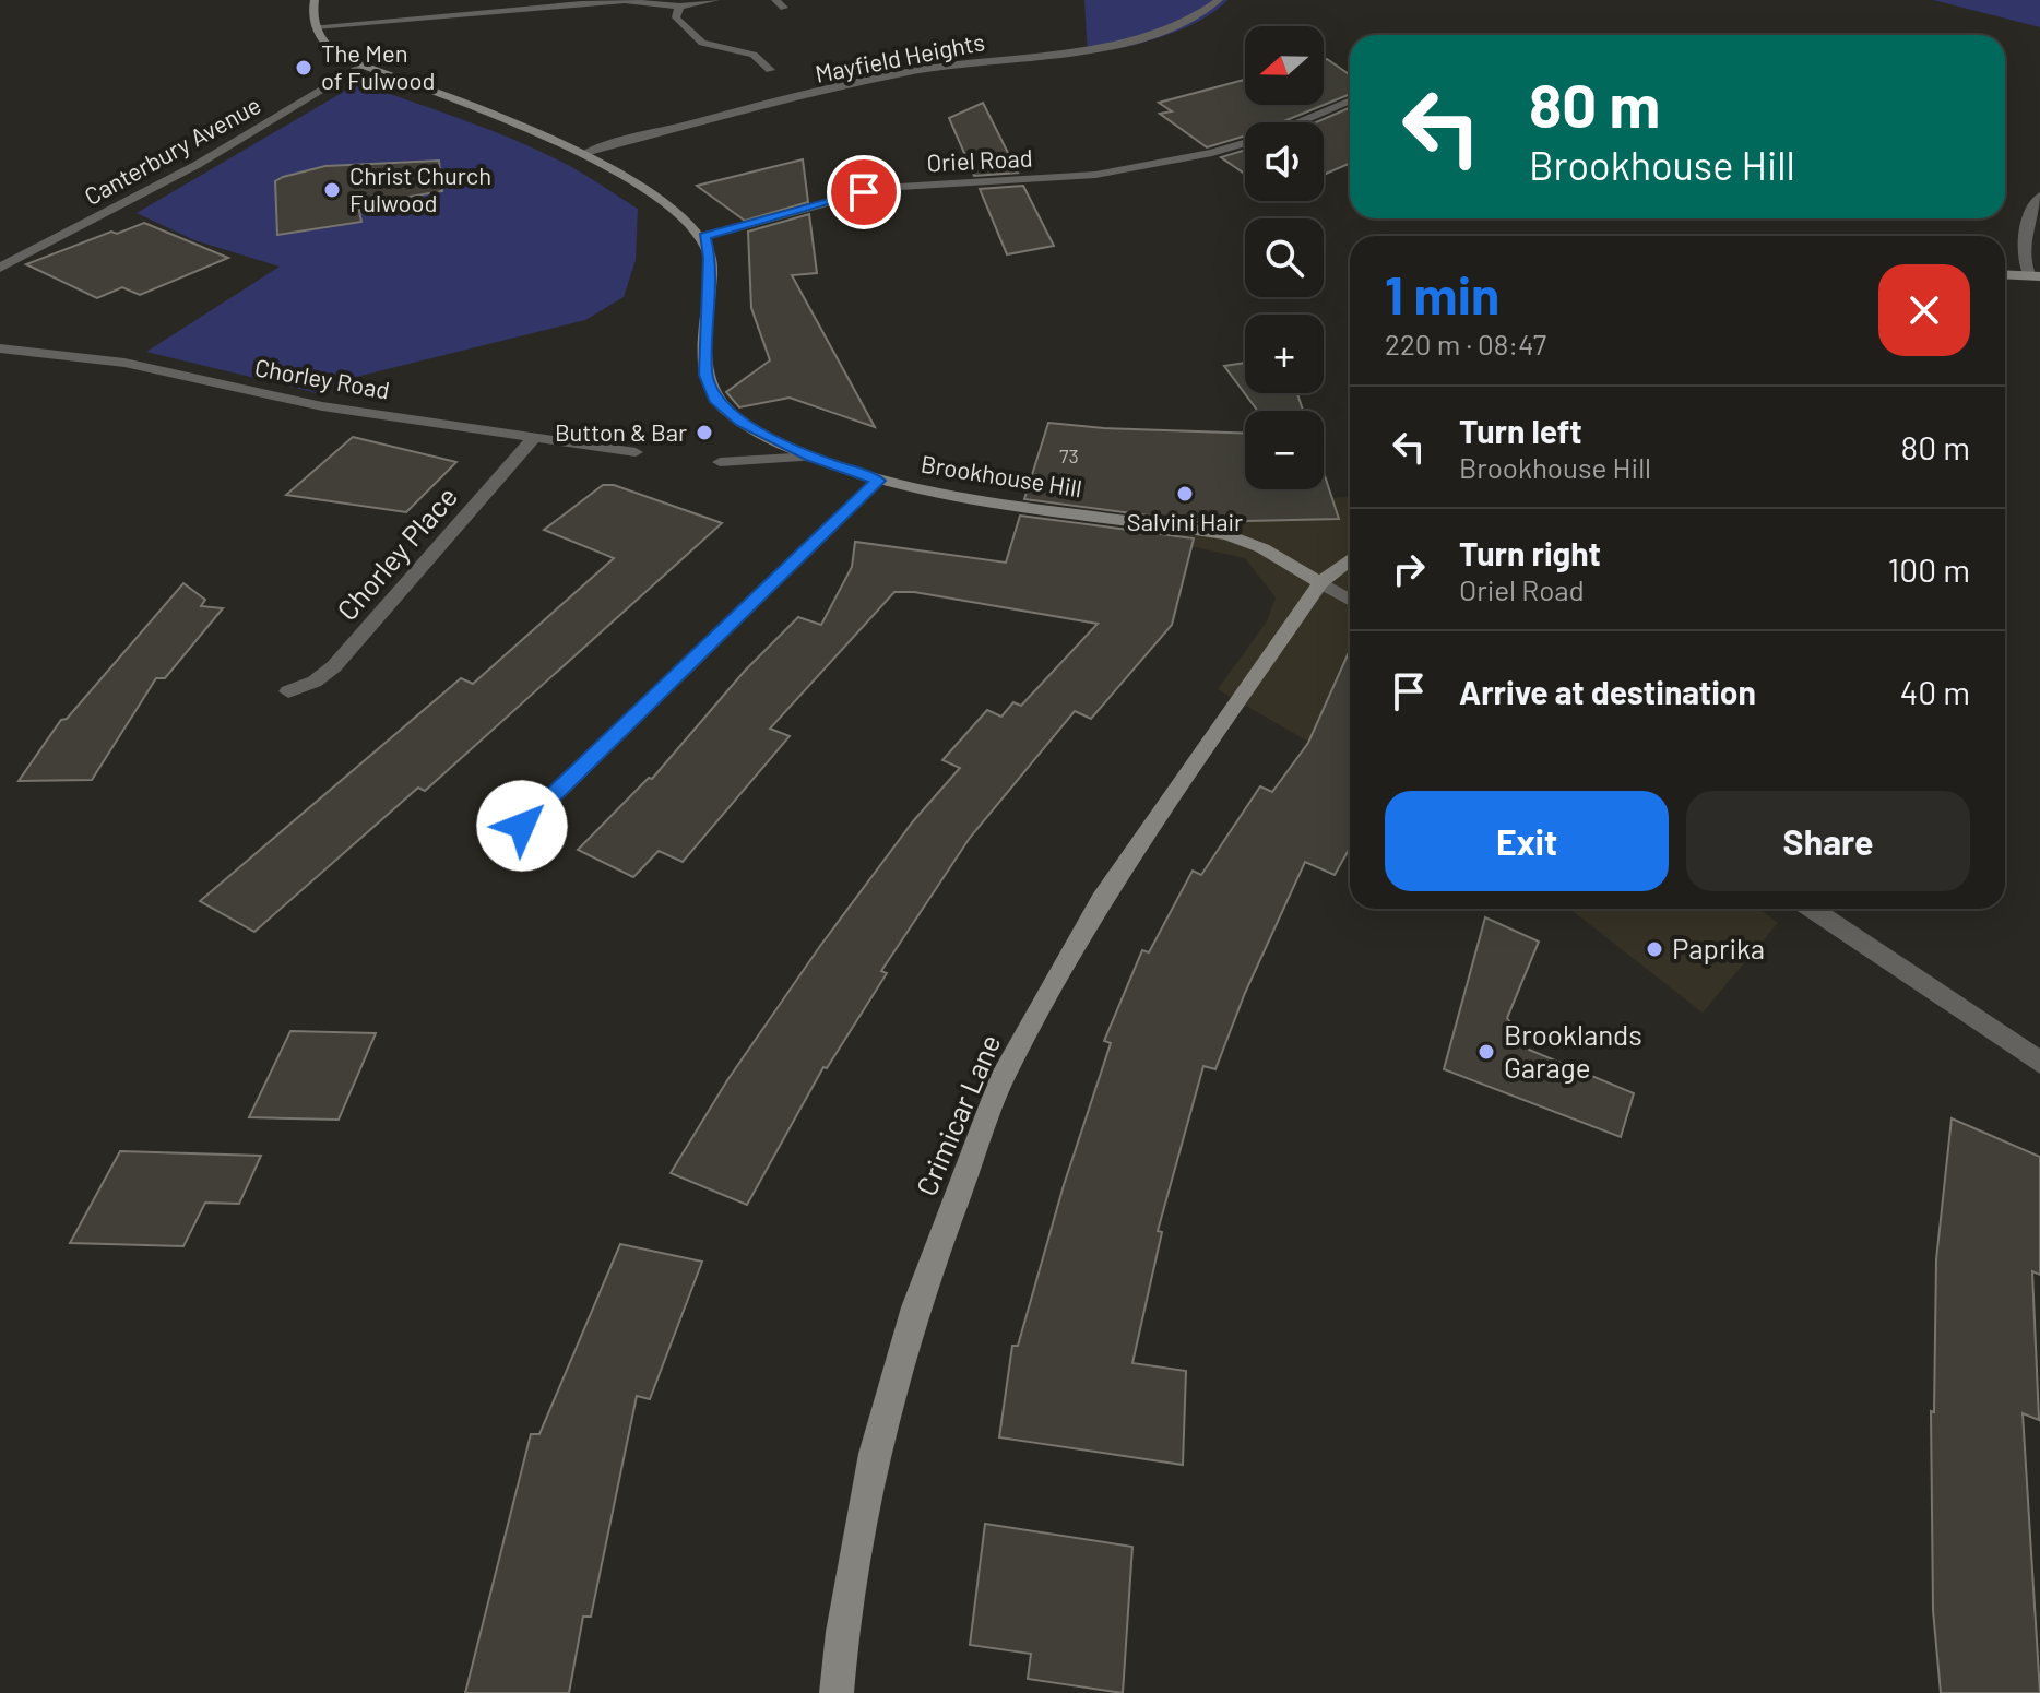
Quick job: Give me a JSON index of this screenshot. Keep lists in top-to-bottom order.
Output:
{
  "streets": {
    "street": [
      "Mayfield Heights",
      "Canterbury Avenue",
      "Oriel Road",
      "Chorley Road",
      "Brookhouse Hill",
      "Chorley Place",
      "Crimicar Lane"
    ]
  },
  "crossings": [
    ["Oriel Road", "Brookhouse Hill"],
    ["Chorley Road", "Chorley Place"],
    ["Brookhouse Hill", "Crimicar Lane"]
  ],
  "places": [
    "The Men of Fulwood",
    "Christ Church Fulwood",
    "Button & Bar",
    "Salvini Hair",
    "Paprika",
    "Brooklands Garage"
  ],
  "house_numbers": ["73"],
  "north": "left",
  "page": {
    "map_buttons": ["+", "−"],
    "turn": ["80 m", "Brookhouse Hill"],
    "heading": ["1 min", "220 m · 08:47"],
    "list": [
      {
        "name": "Turn left",
        "note": "Brookhouse Hill",
        "value": "80 m"
      },
      {
        "name": "Turn right",
        "note": "Oriel Road",
        "value": "100 m"
      },
      {
        "name": "Arrive at destination",
        "value": "40 m"
      }
    ],
    "buttons": ["Exit", "Share"]
  }
}
